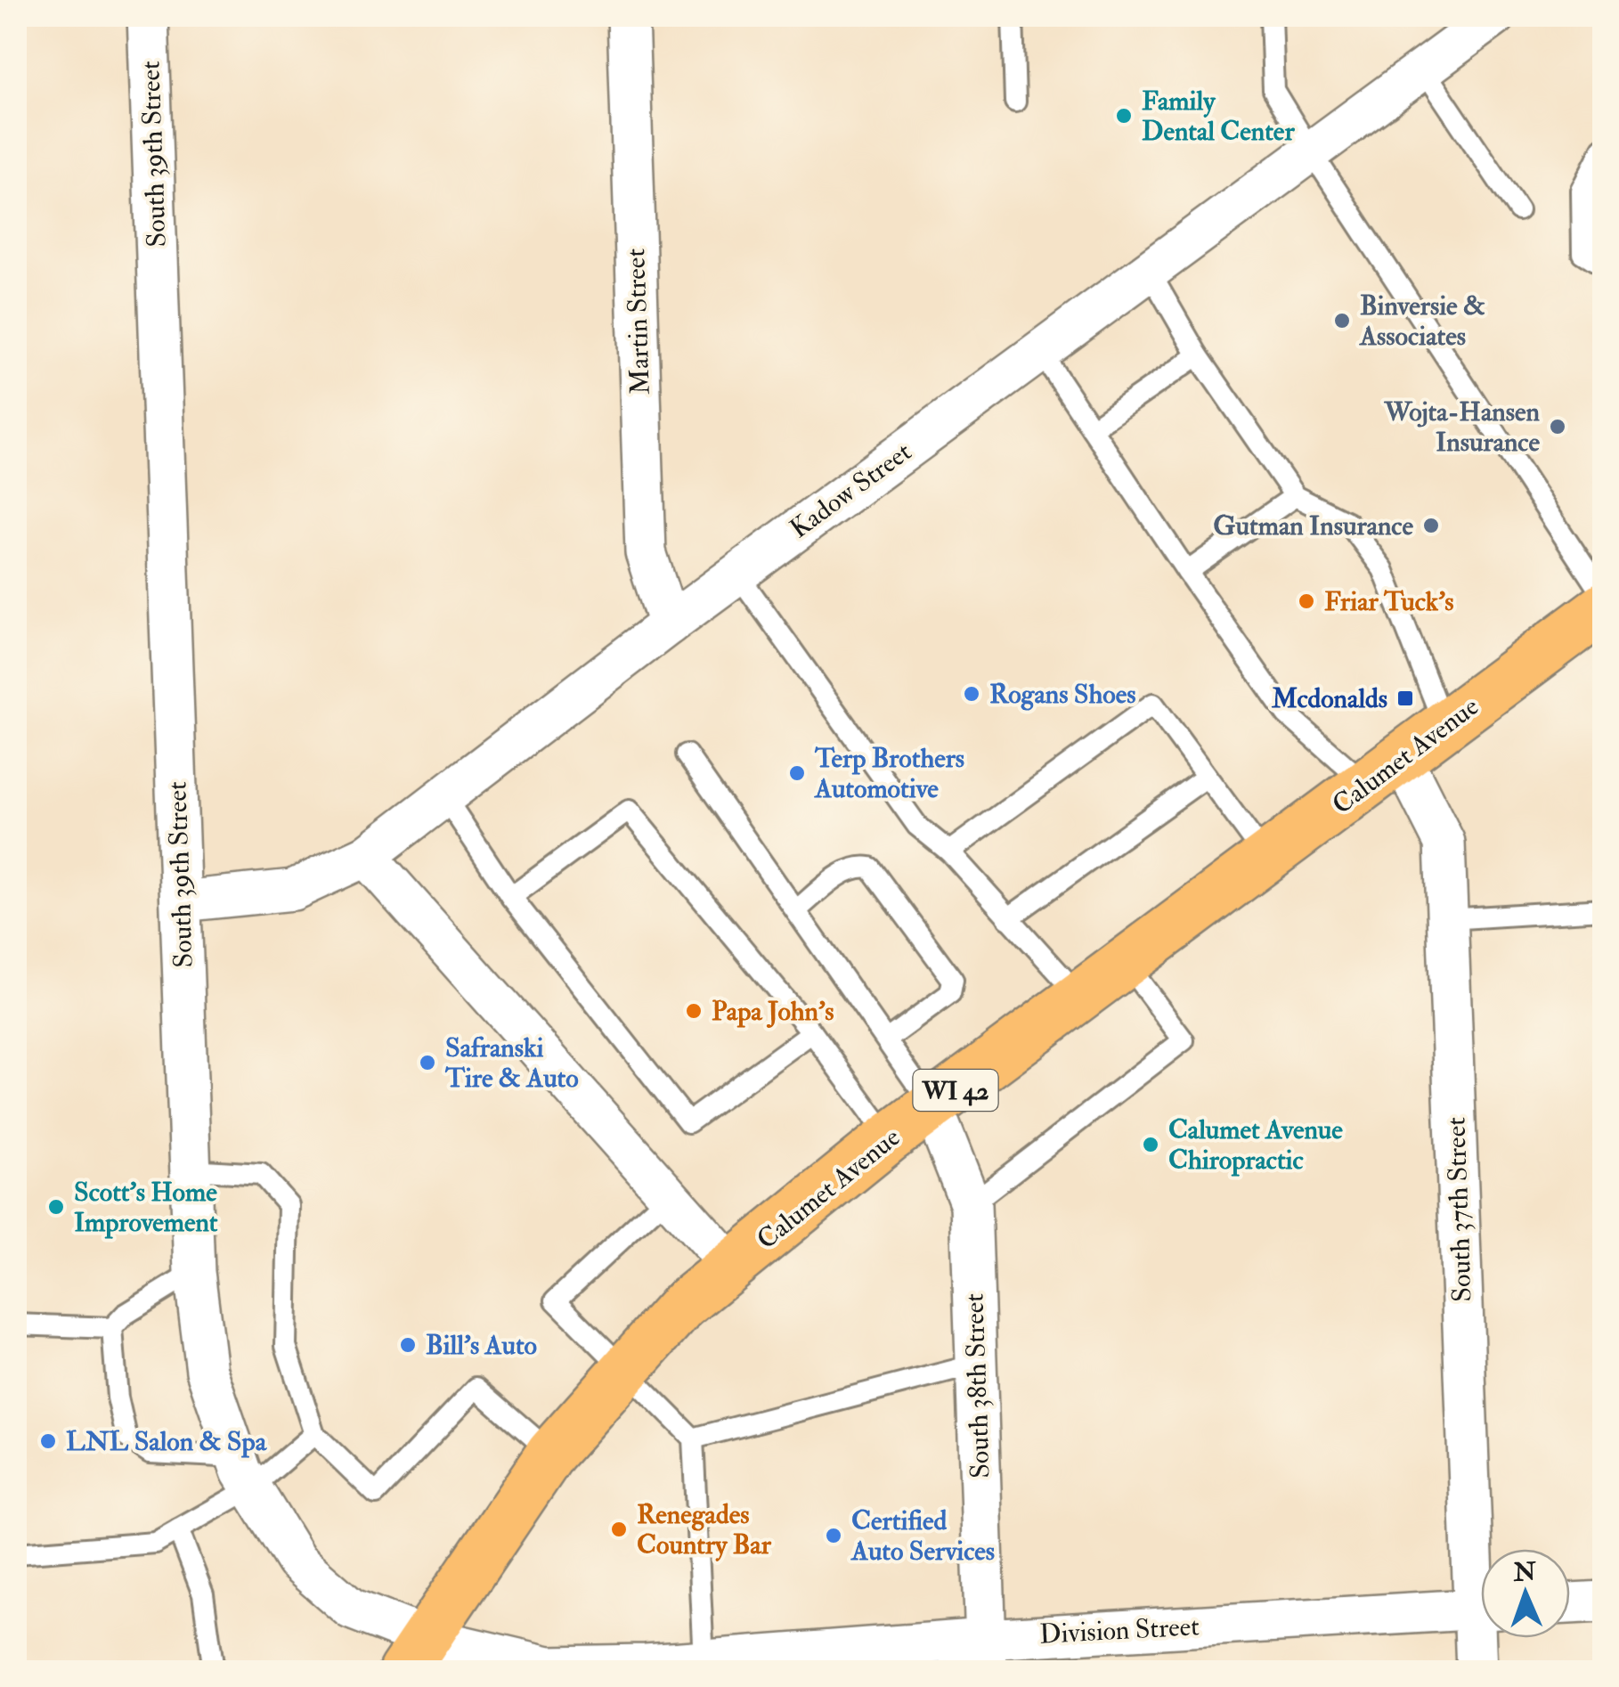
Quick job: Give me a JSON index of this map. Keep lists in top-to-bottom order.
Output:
{
  "streets": {
    "main road": ["Calumet Avenue", "WI 42"],
    "street": [
      "South 39th Street",
      "Martin Street",
      "Kadow Street",
      "South 37th Street",
      "South 38th Street",
      "Division Street"
    ]
  },
  "crossings": [
    ["South 39th Street", "Kadow Street"],
    ["South 39th Street", "Calumet Avenue"],
    ["South 39th Street", "Division Street"],
    ["Martin Street", "Kadow Street"],
    ["Calumet Avenue", "South 37th Street"],
    ["Calumet Avenue", "South 38th Street"],
    ["Calumet Avenue", "Division Street"],
    ["South 38th Street", "Division Street"]
  ],
  "places": {
    "other": [
      "Family Dental Center",
      "Binversie & Associates",
      "Wojta-Hansen Insurance",
      "Gutman Insurance",
      "Friar Tuck's",
      "Rogans Shoes",
      "Terp Brothers Automotive",
      "Papa John's",
      "Safranski Tire & Auto",
      "Calumet Avenue Chiropractic",
      "Scott's Home Improvement",
      "Bill's Auto",
      "LNL Salon & Spa",
      "Renegades Country Bar",
      "Certified Auto Services"
    ],
    "transit": ["Mcdonalds"]
  },
  "north": "top"
}
